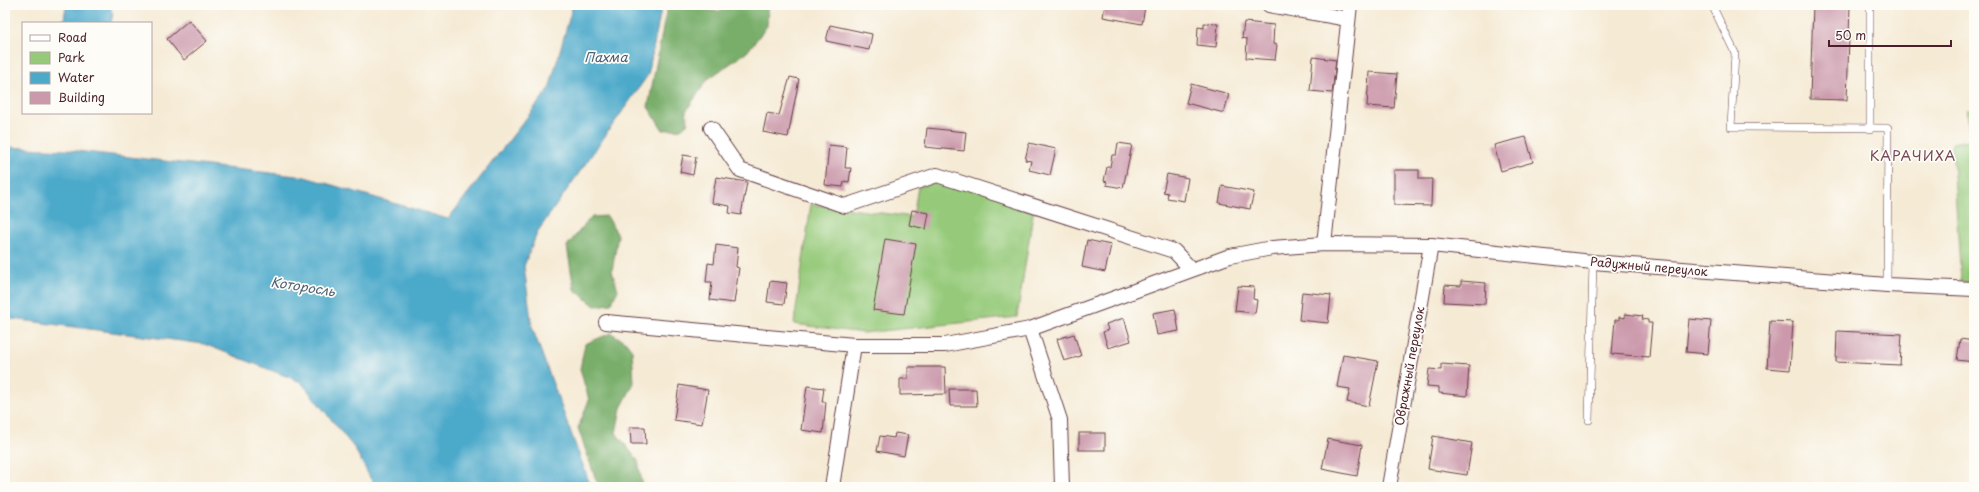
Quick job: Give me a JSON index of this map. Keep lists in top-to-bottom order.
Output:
{
  "streets": {
    "street": ["Радужный переулок", "Овражный переулок"]
  },
  "crossings": [
    ["Радужный переулок", "Овражный переулок"]
  ],
  "districts": ["КАРАЧИХА"],
  "water": ["Пахма", "Которосль"],
  "legend": [
    "Road",
    "Park",
    "Water",
    "Building"
  ],
  "scale_bar": "50 m"
}
